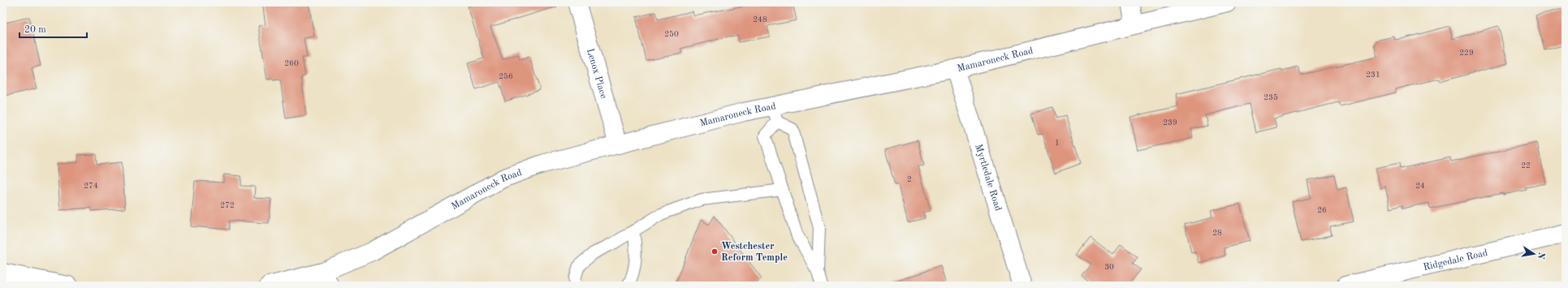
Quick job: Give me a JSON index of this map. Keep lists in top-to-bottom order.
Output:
{
  "streets": {
    "street": [
      "Mamaroneck Road",
      "Lenox Place",
      "Myrtledale Road",
      "Ridgedale Road"
    ]
  },
  "crossings": [
    ["Mamaroneck Road", "Lenox Place"],
    ["Mamaroneck Road", "Myrtledale Road"]
  ],
  "places": ["Westchester Reform Temple"],
  "house_numbers": [
    "248",
    "250",
    "229",
    "260",
    "231",
    "256",
    "235",
    "239",
    "1",
    "22",
    "2",
    "274",
    "24",
    "272",
    "26",
    "28",
    "30"
  ],
  "scale_bar": "20 m",
  "north": "right"
}
